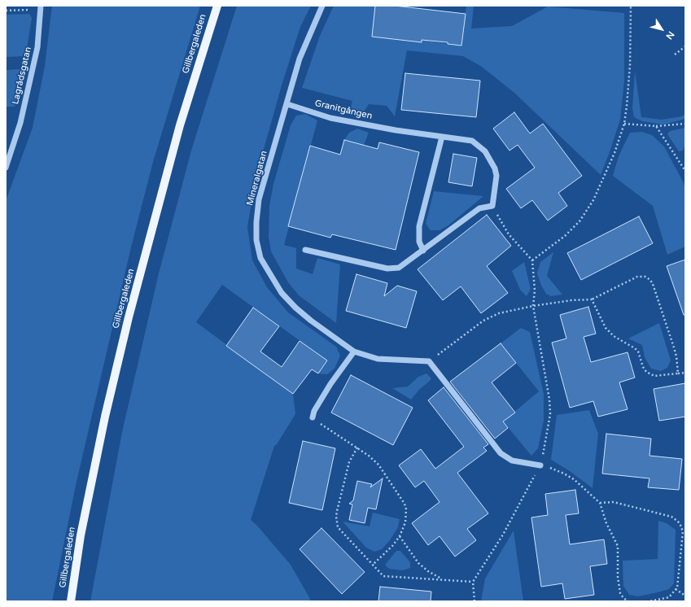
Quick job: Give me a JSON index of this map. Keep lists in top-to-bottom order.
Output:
{
  "streets": {
    "main road": ["Gillbergaleden"],
    "street": ["Lagrådsgatan", "Granitgången", "Mineralgatan"]
  },
  "crossings": [
    ["Granitgången", "Mineralgatan"]
  ],
  "north": "bottom right"
}
